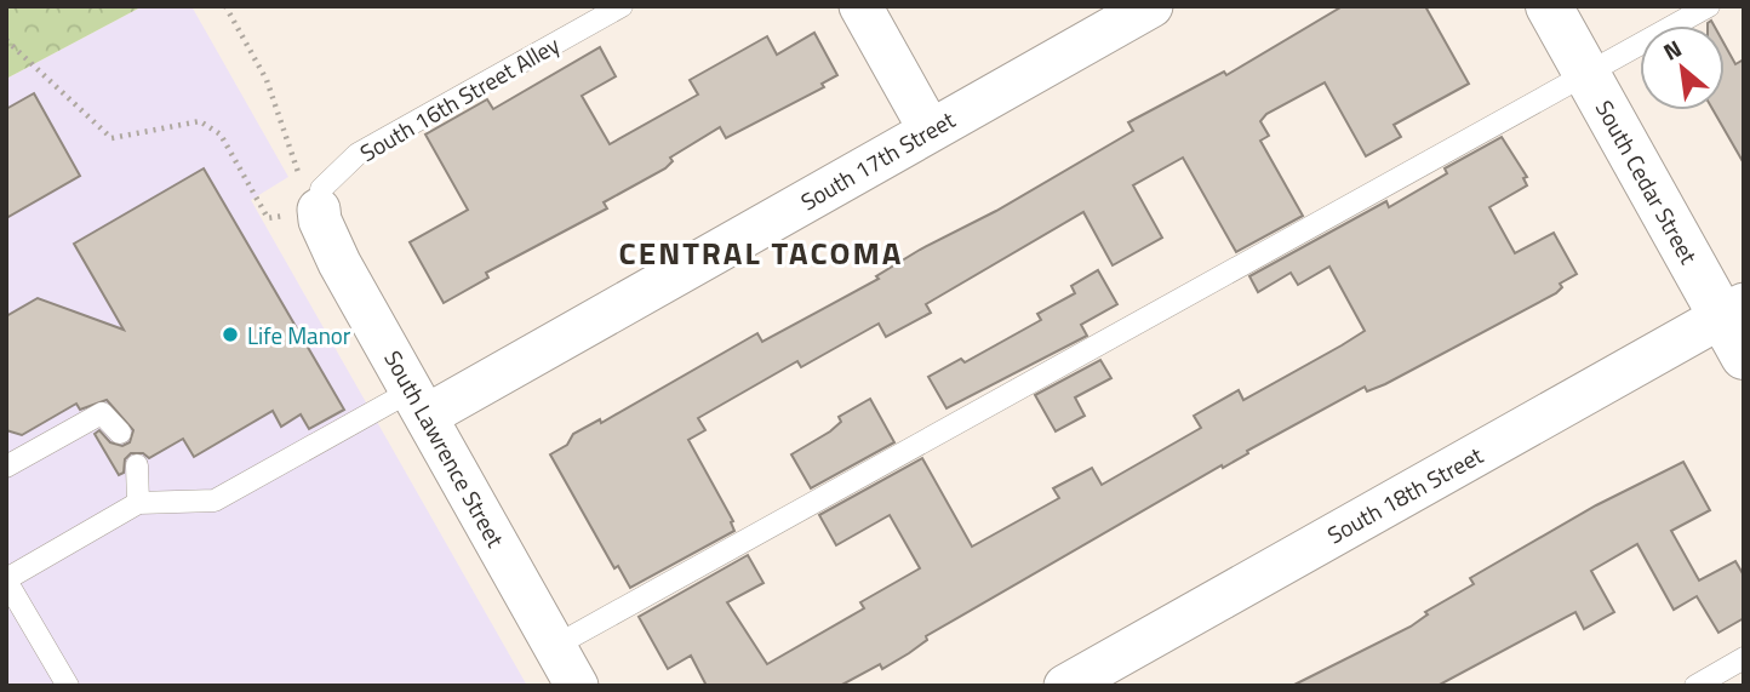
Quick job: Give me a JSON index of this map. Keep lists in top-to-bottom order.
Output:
{
  "streets": {
    "main road": ["South Cedar Street"],
    "street": ["South 17th Street", "South Lawrence Street", "South 18th Street"],
    "lane": ["South 16th Street Alley"]
  },
  "crossings": [
    ["South 16th Street Alley", "South Lawrence Street"],
    ["South 17th Street", "South Lawrence Street"],
    ["South Cedar Street", "South 18th Street"]
  ],
  "districts": ["CENTRAL TACOMA"],
  "places": ["Life Manor"],
  "north": "top left"
}
